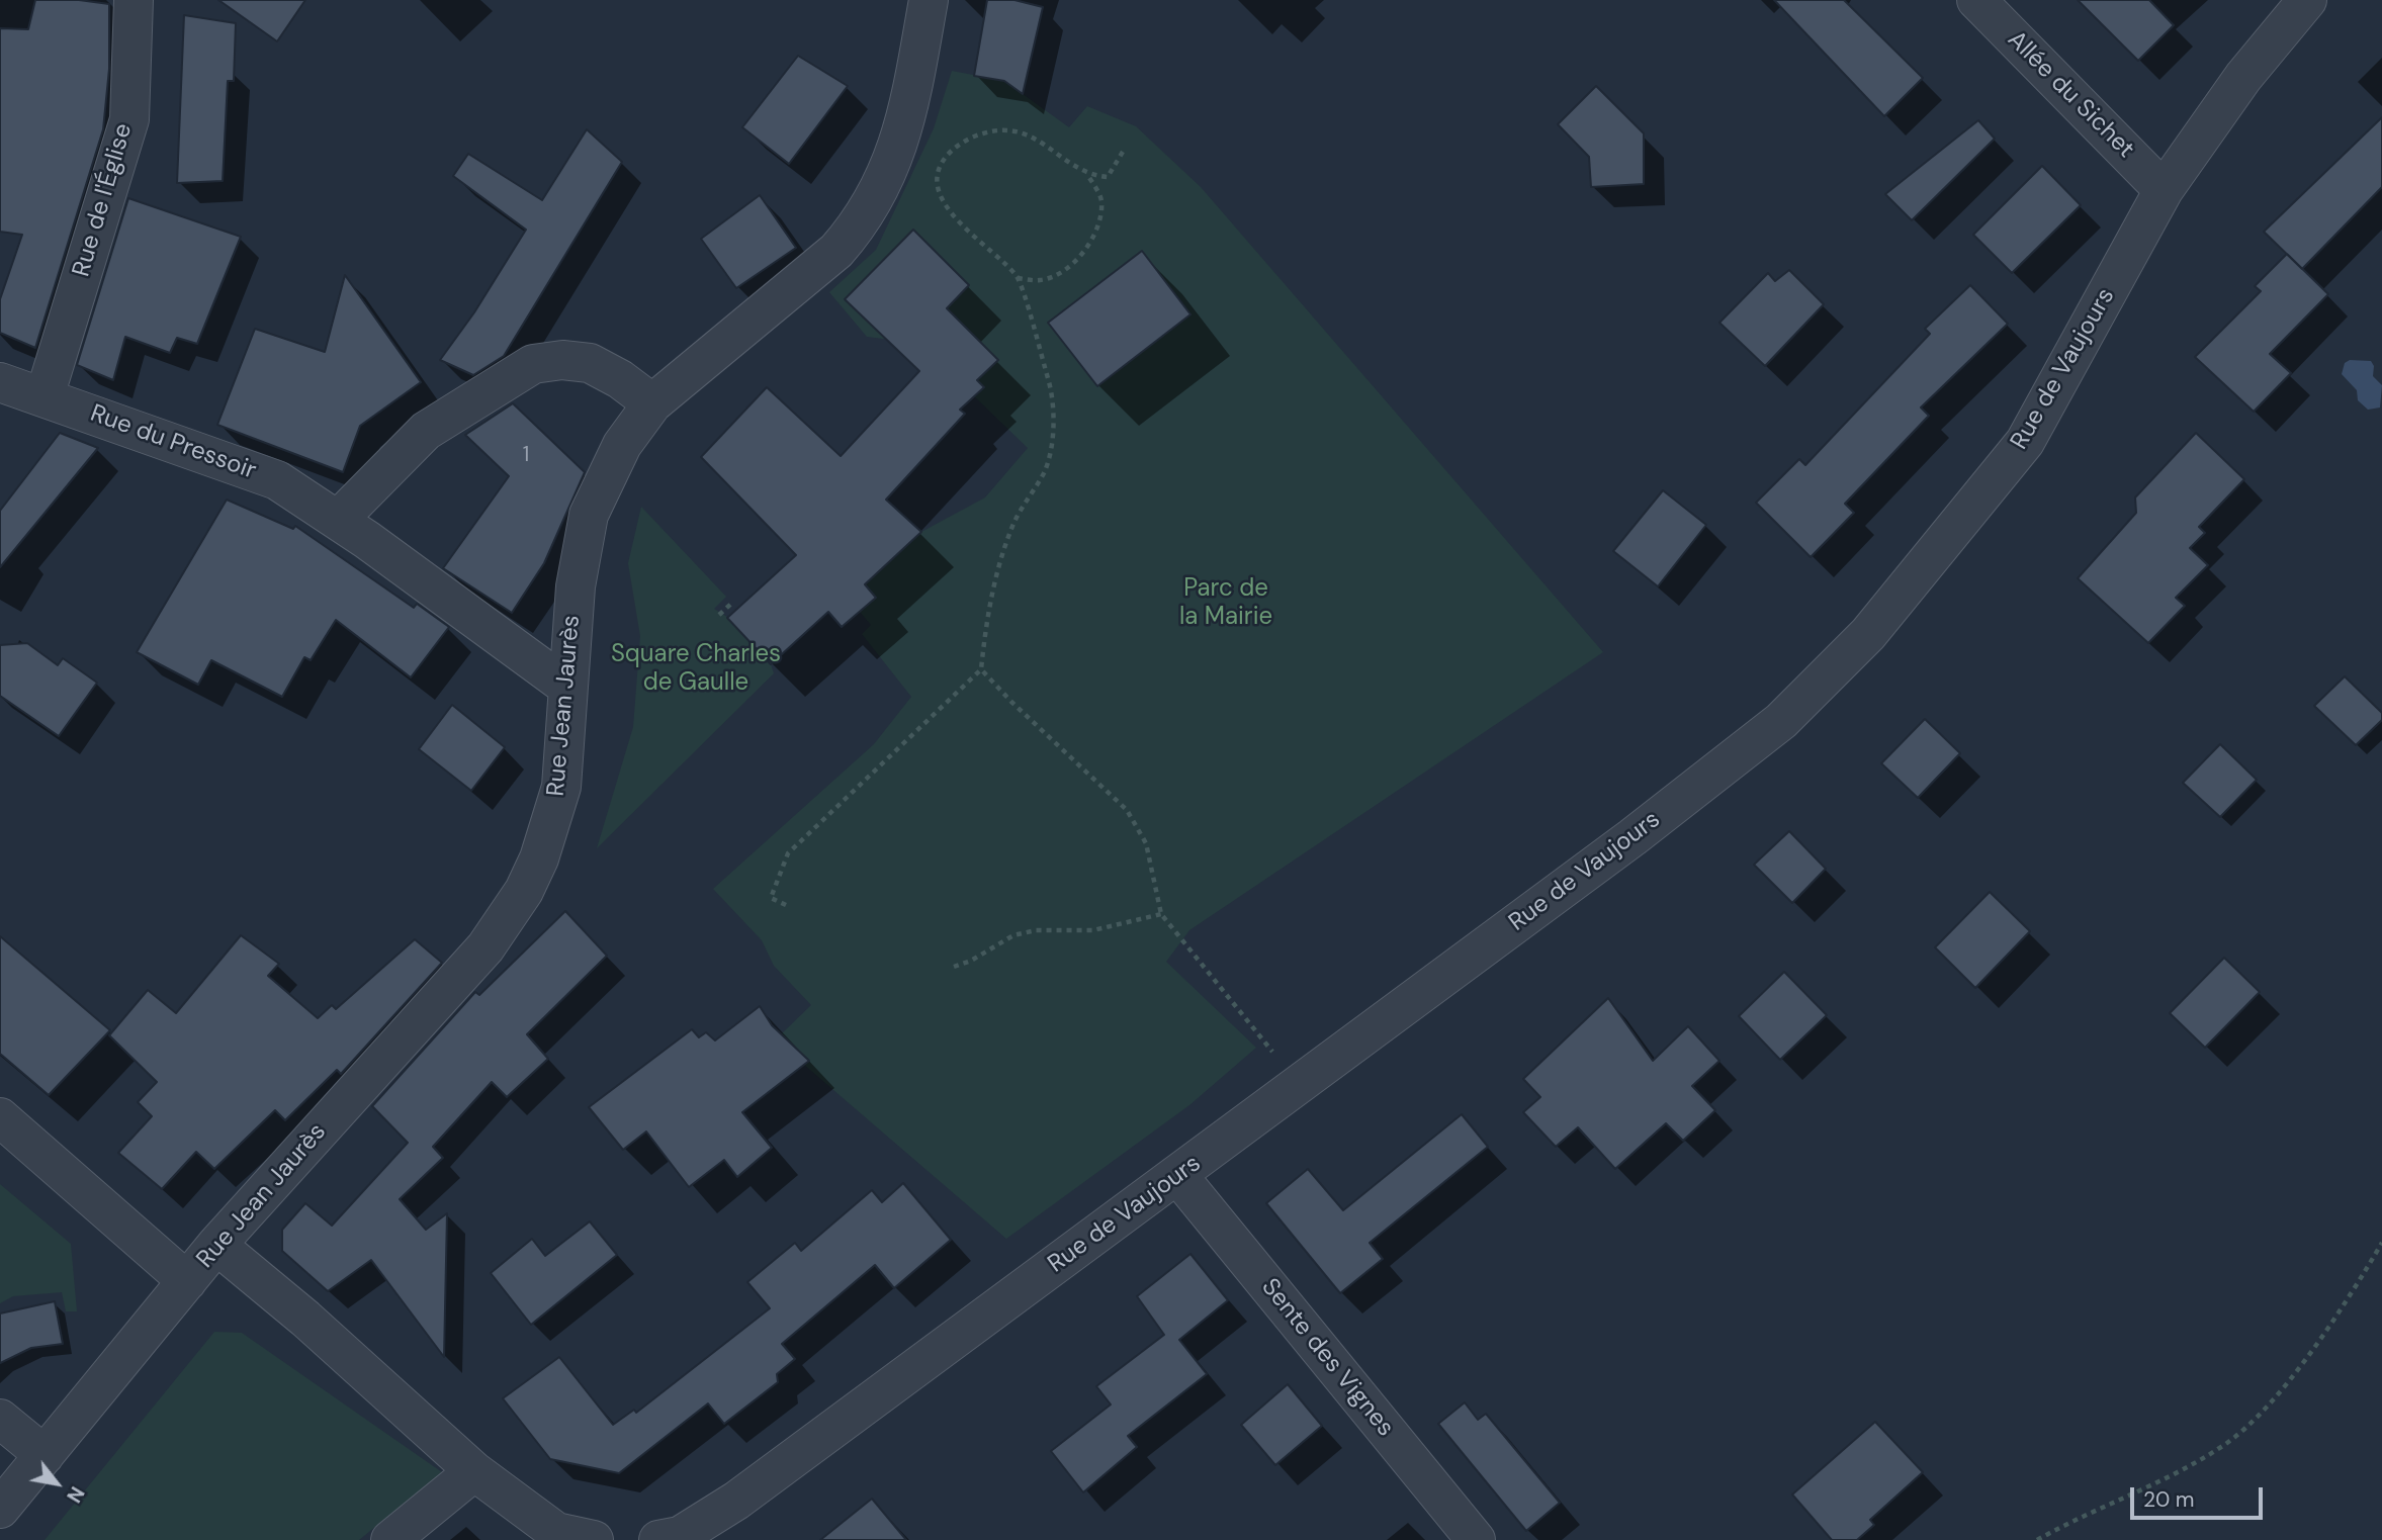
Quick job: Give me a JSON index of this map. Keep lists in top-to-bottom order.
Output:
{
  "streets": {
    "street": [
      "Allée du Sichet",
      "Rue de l'Église",
      "Rue de Vaujours",
      "Rue du Pressoir",
      "Rue Jean Jaurès",
      "Sente des Vignes"
    ]
  },
  "crossings": [
    ["Allée du Sichet", "Rue de Vaujours"],
    ["Rue de l'Église", "Rue du Pressoir"],
    ["Rue de Vaujours", "Sente des Vignes"],
    ["Rue du Pressoir", "Rue Jean Jaurès"]
  ],
  "parks": ["Parc de la Mairie", "Square Charles de Gaulle"],
  "house_numbers": ["1"],
  "scale_bar": "20 m",
  "north": "bottom right"
}
